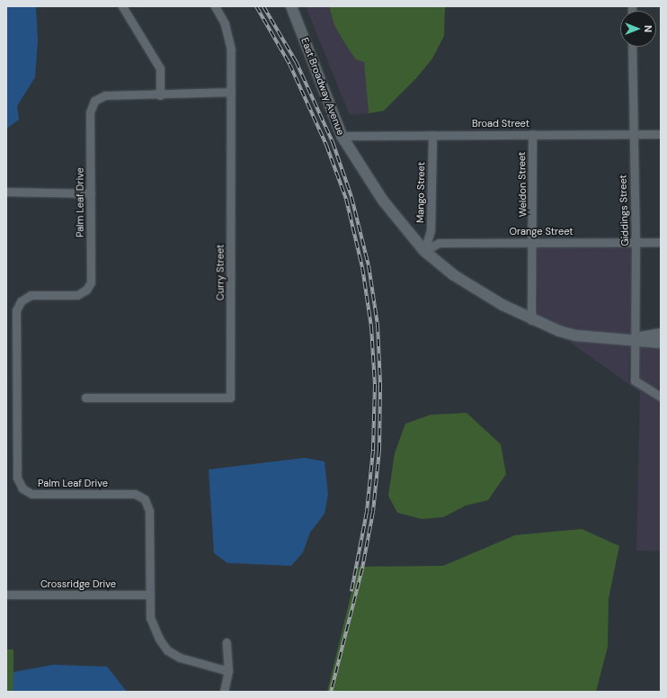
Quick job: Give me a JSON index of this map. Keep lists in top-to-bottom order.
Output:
{
  "streets": {
    "main road": ["East Broadway Avenue"],
    "street": [
      "Broad Street",
      "Weldon Street",
      "Mango Street",
      "Palm Leaf Drive",
      "Giddings Street",
      "Orange Street",
      "Curry Street",
      "Crossridge Drive"
    ]
  },
  "crossings": [
    ["East Broadway Avenue", "Broad Street"],
    ["East Broadway Avenue", "Weldon Street"],
    ["East Broadway Avenue", "Mango Street"],
    ["East Broadway Avenue", "Giddings Street"],
    ["East Broadway Avenue", "Orange Street"],
    ["Broad Street", "Weldon Street"],
    ["Broad Street", "Mango Street"],
    ["Broad Street", "Giddings Street"],
    ["Weldon Street", "Orange Street"],
    ["Mango Street", "Orange Street"],
    ["Palm Leaf Drive", "Curry Street"],
    ["Palm Leaf Drive", "Crossridge Drive"],
    ["Giddings Street", "Orange Street"]
  ],
  "north": "right"
}
